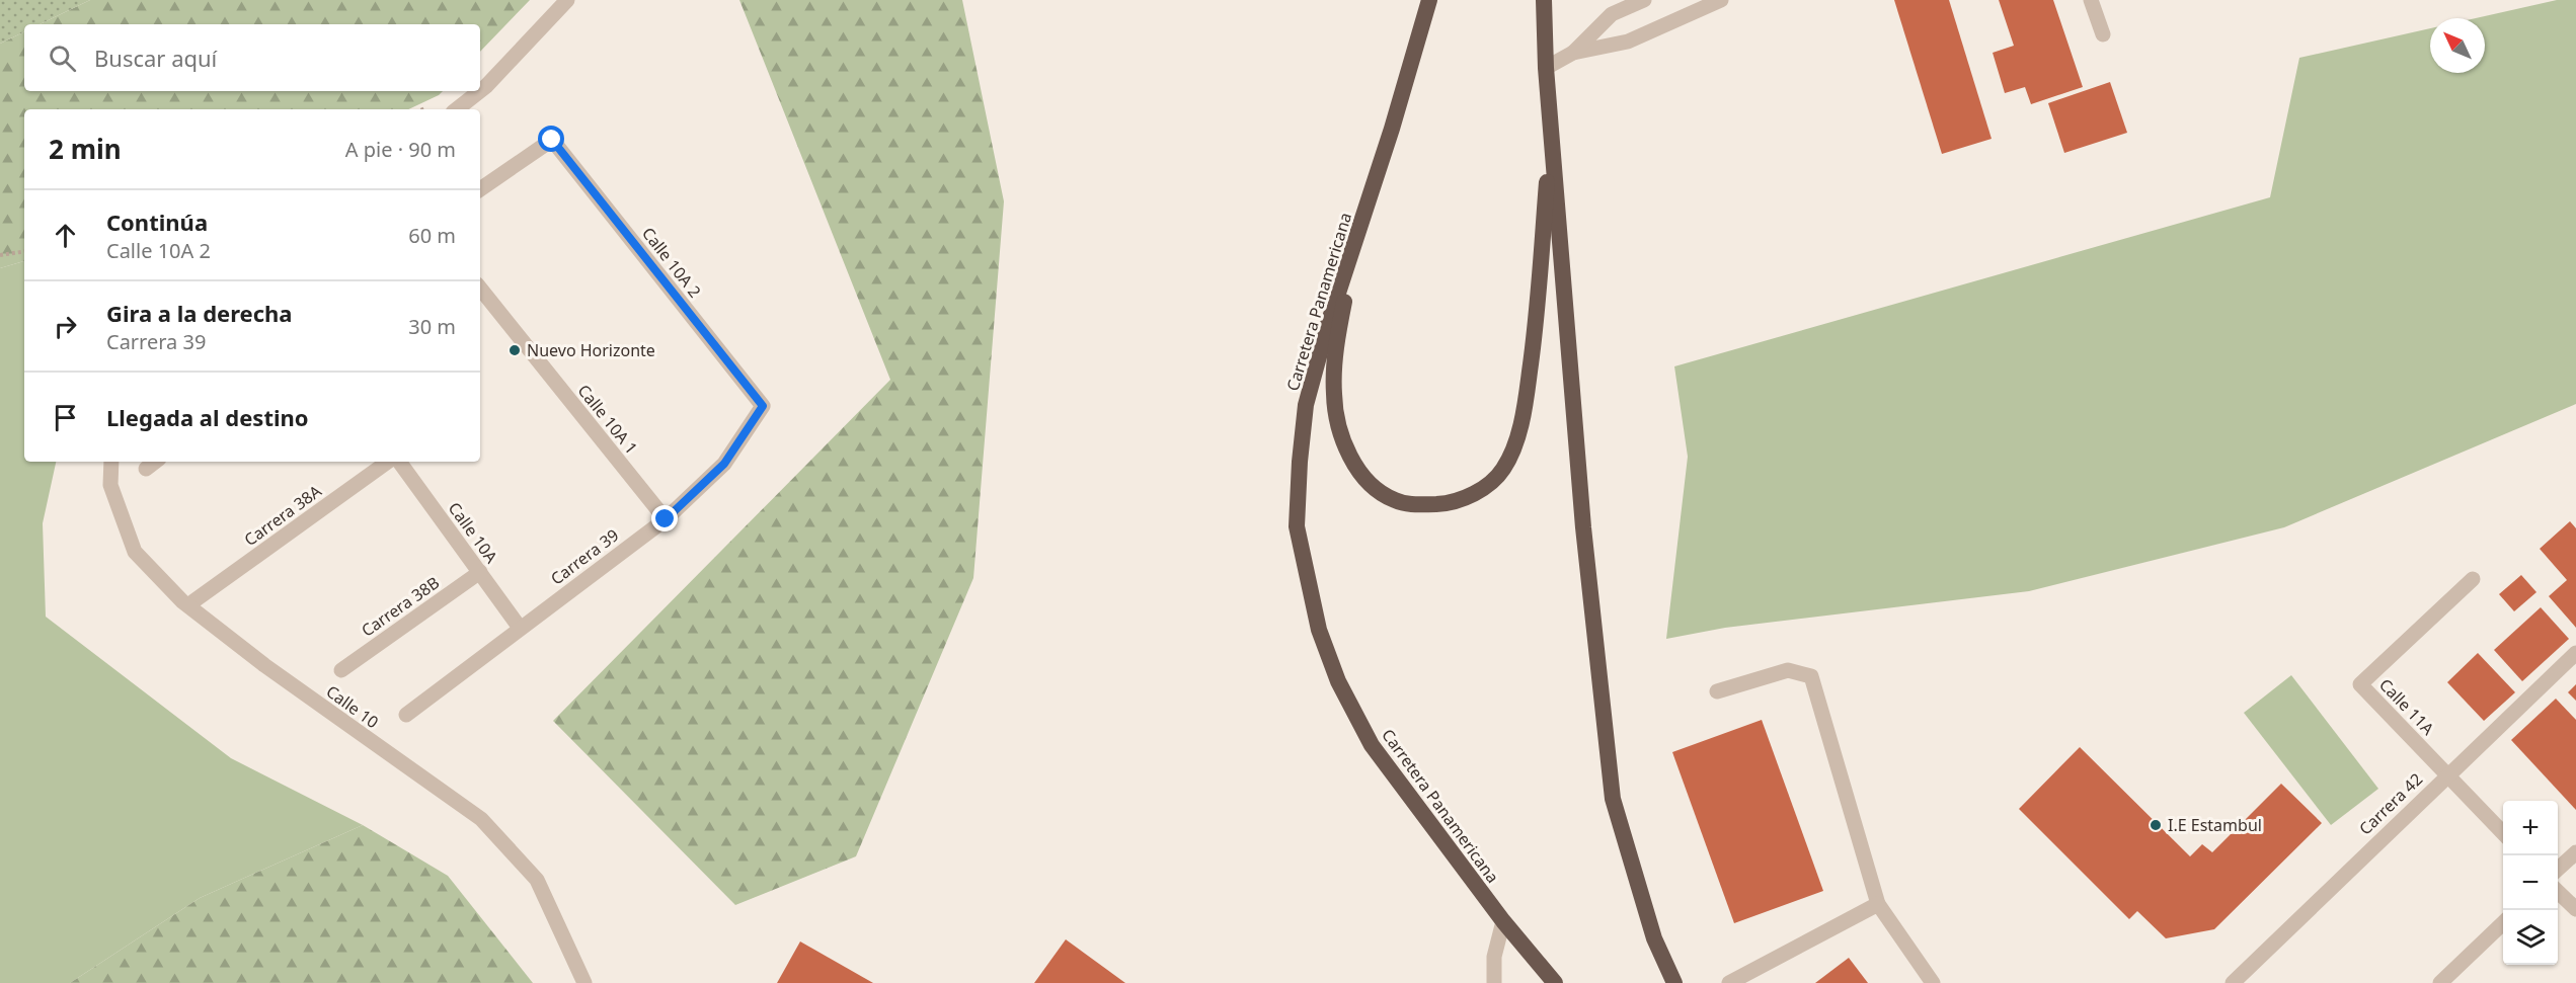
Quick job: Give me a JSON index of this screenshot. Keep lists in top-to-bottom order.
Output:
{
  "streets": {
    "highway": ["Carretera Panamericana"],
    "street": [
      "Calle 10A 2",
      "Calle 10A 1",
      "Carrera 38A",
      "Calle 10A",
      "Carrera 39",
      "Carrera 38B",
      "Calle 10",
      "Calle 11A",
      "Carrera 42"
    ]
  },
  "crossings": [
    ["Calle 10A 2", "Carrera 39"],
    ["Calle 10A 1", "Carrera 39"],
    ["Calle 10A", "Carrera 39"],
    ["Calle 10A", "Carrera 38B"],
    ["Calle 11A", "Carrera 42"]
  ],
  "places": ["Nuevo Horizonte", "I.E Estambul"],
  "north": "top left",
  "page": {
    "search": "Buscar aquí",
    "heading": ["2 min", "A pie · 90 m"],
    "list": [
      ["Continúa", "Calle 10A 2", "60 m"],
      ["Gira a la derecha", "Carrera 39", "30 m"],
      "Llegada al destino"
    ],
    "map_buttons": ["+", "−"]
  }
}
